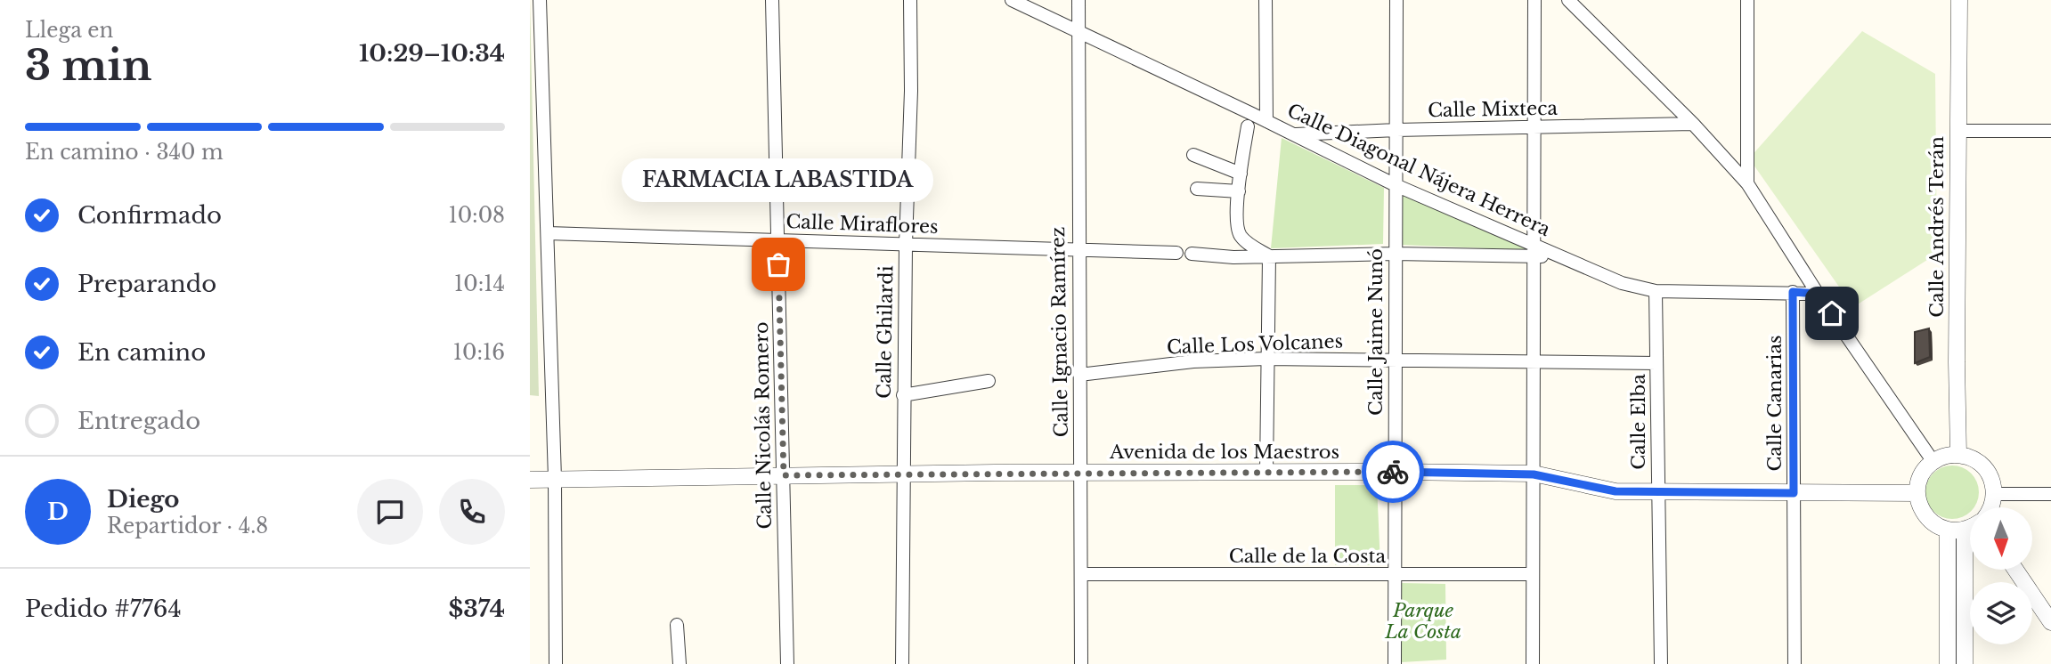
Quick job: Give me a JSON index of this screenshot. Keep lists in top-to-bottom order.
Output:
{
  "streets": {
    "street": [
      "Calle Mixteca",
      "Calle Diagonal Nájera Herrera",
      "Calle Miraflores",
      "Calle Andrés Terán",
      "Calle Ghilardi",
      "Calle Ignacio Ramírez",
      "Calle Jaime Nunó",
      "Calle Los Volcanes",
      "Calle Canarias",
      "Calle Elba",
      "Calle Nicolás Romero",
      "Avenida de los Maestros",
      "Calle de la Costa"
    ]
  },
  "crossings": [
    ["Calle Mixteca", "Calle Diagonal Nájera Herrera"],
    ["Calle Mixteca", "Calle Jaime Nunó"],
    ["Calle Diagonal Nájera Herrera", "Calle Ignacio Ramírez"],
    ["Calle Diagonal Nájera Herrera", "Calle Jaime Nunó"],
    ["Calle Diagonal Nájera Herrera", "Calle Canarias"],
    ["Calle Diagonal Nájera Herrera", "Calle Elba"],
    ["Calle Miraflores", "Calle Ghilardi"],
    ["Calle Miraflores", "Calle Ignacio Ramírez"],
    ["Calle Miraflores", "Calle Nicolás Romero"],
    ["Calle Ghilardi", "Avenida de los Maestros"],
    ["Calle Ignacio Ramírez", "Calle Los Volcanes"],
    ["Calle Ignacio Ramírez", "Avenida de los Maestros"],
    ["Calle Ignacio Ramírez", "Calle de la Costa"],
    ["Calle Jaime Nunó", "Calle Los Volcanes"],
    ["Calle Jaime Nunó", "Avenida de los Maestros"],
    ["Calle Jaime Nunó", "Calle de la Costa"],
    ["Calle Los Volcanes", "Calle Elba"],
    ["Calle Canarias", "Avenida de los Maestros"],
    ["Calle Elba", "Avenida de los Maestros"],
    ["Calle Nicolás Romero", "Avenida de los Maestros"]
  ],
  "parks": ["Parque La Costa"],
  "places": ["FARMACIA LABASTIDA"],
  "north": "bottom",
  "page": {
    "heading": ["3 min", "Llega en", "10:29–10:34"],
    "panel": [
      "Diego",
      "Repartidor · 4.8",
      "Pedido #7764",
      "$374"
    ],
    "bar": "En camino · 340 m",
    "bubble": "FARMACIA LABASTIDA",
    "list": [
      ["Confirmado", "10:08"],
      ["Preparando", "10:14"],
      ["En camino", "10:16"],
      "Entregado"
    ],
    "round": "D"
  }
}
